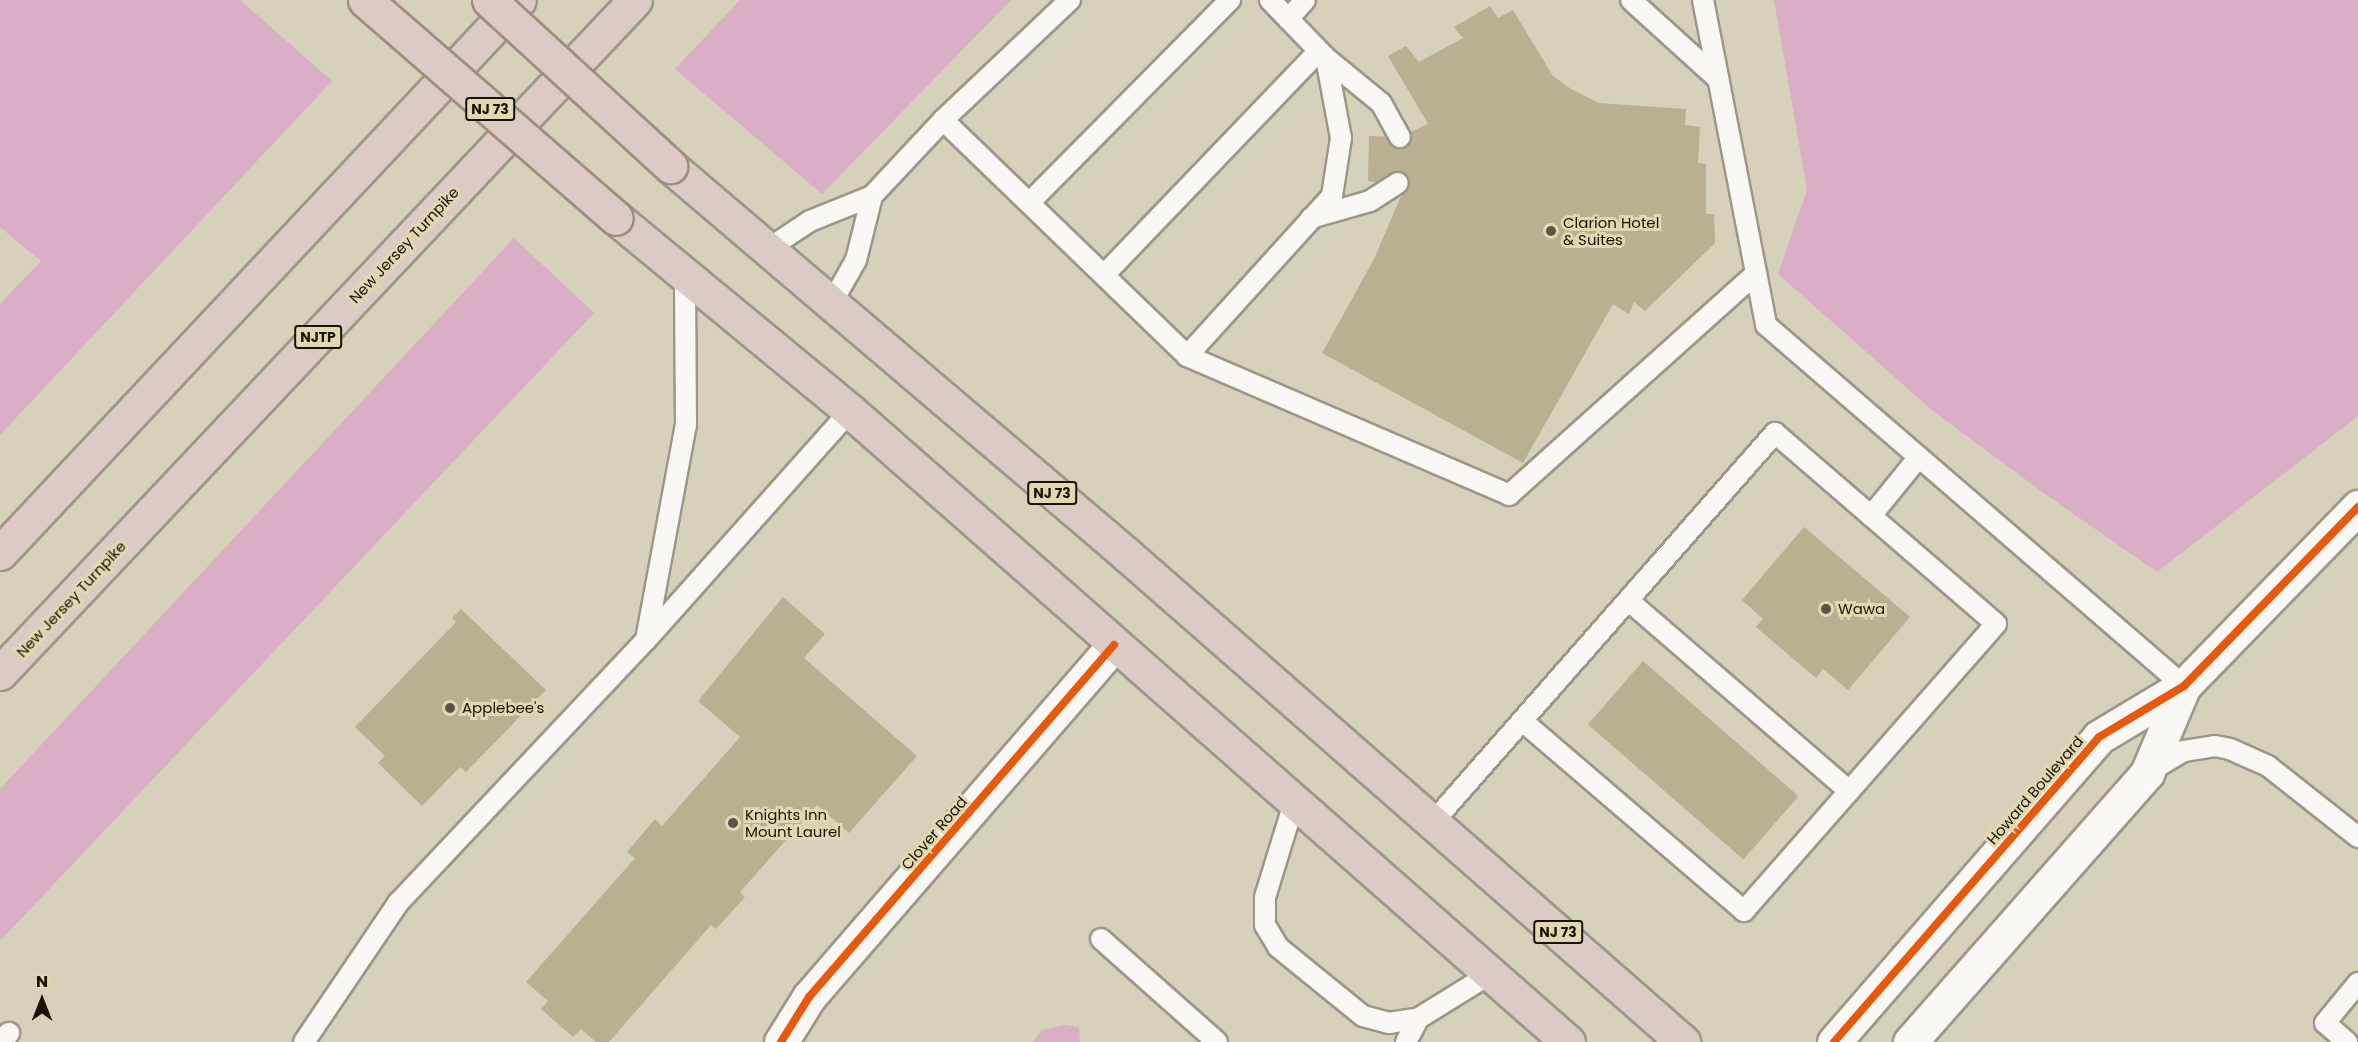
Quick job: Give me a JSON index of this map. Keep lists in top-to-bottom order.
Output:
{
  "streets": {
    "highway": ["NJ 73", "New Jersey Turnpike", "NJTP"],
    "street": ["Howard Boulevard", "Clover Road"]
  },
  "crossings": [
    ["NJ 73", "Clover Road"]
  ],
  "places": [
    "Clarion Hotel & Suites",
    "Wawa",
    "Applebee's",
    "Knights Inn Mount Laurel"
  ],
  "north": "top"
}
